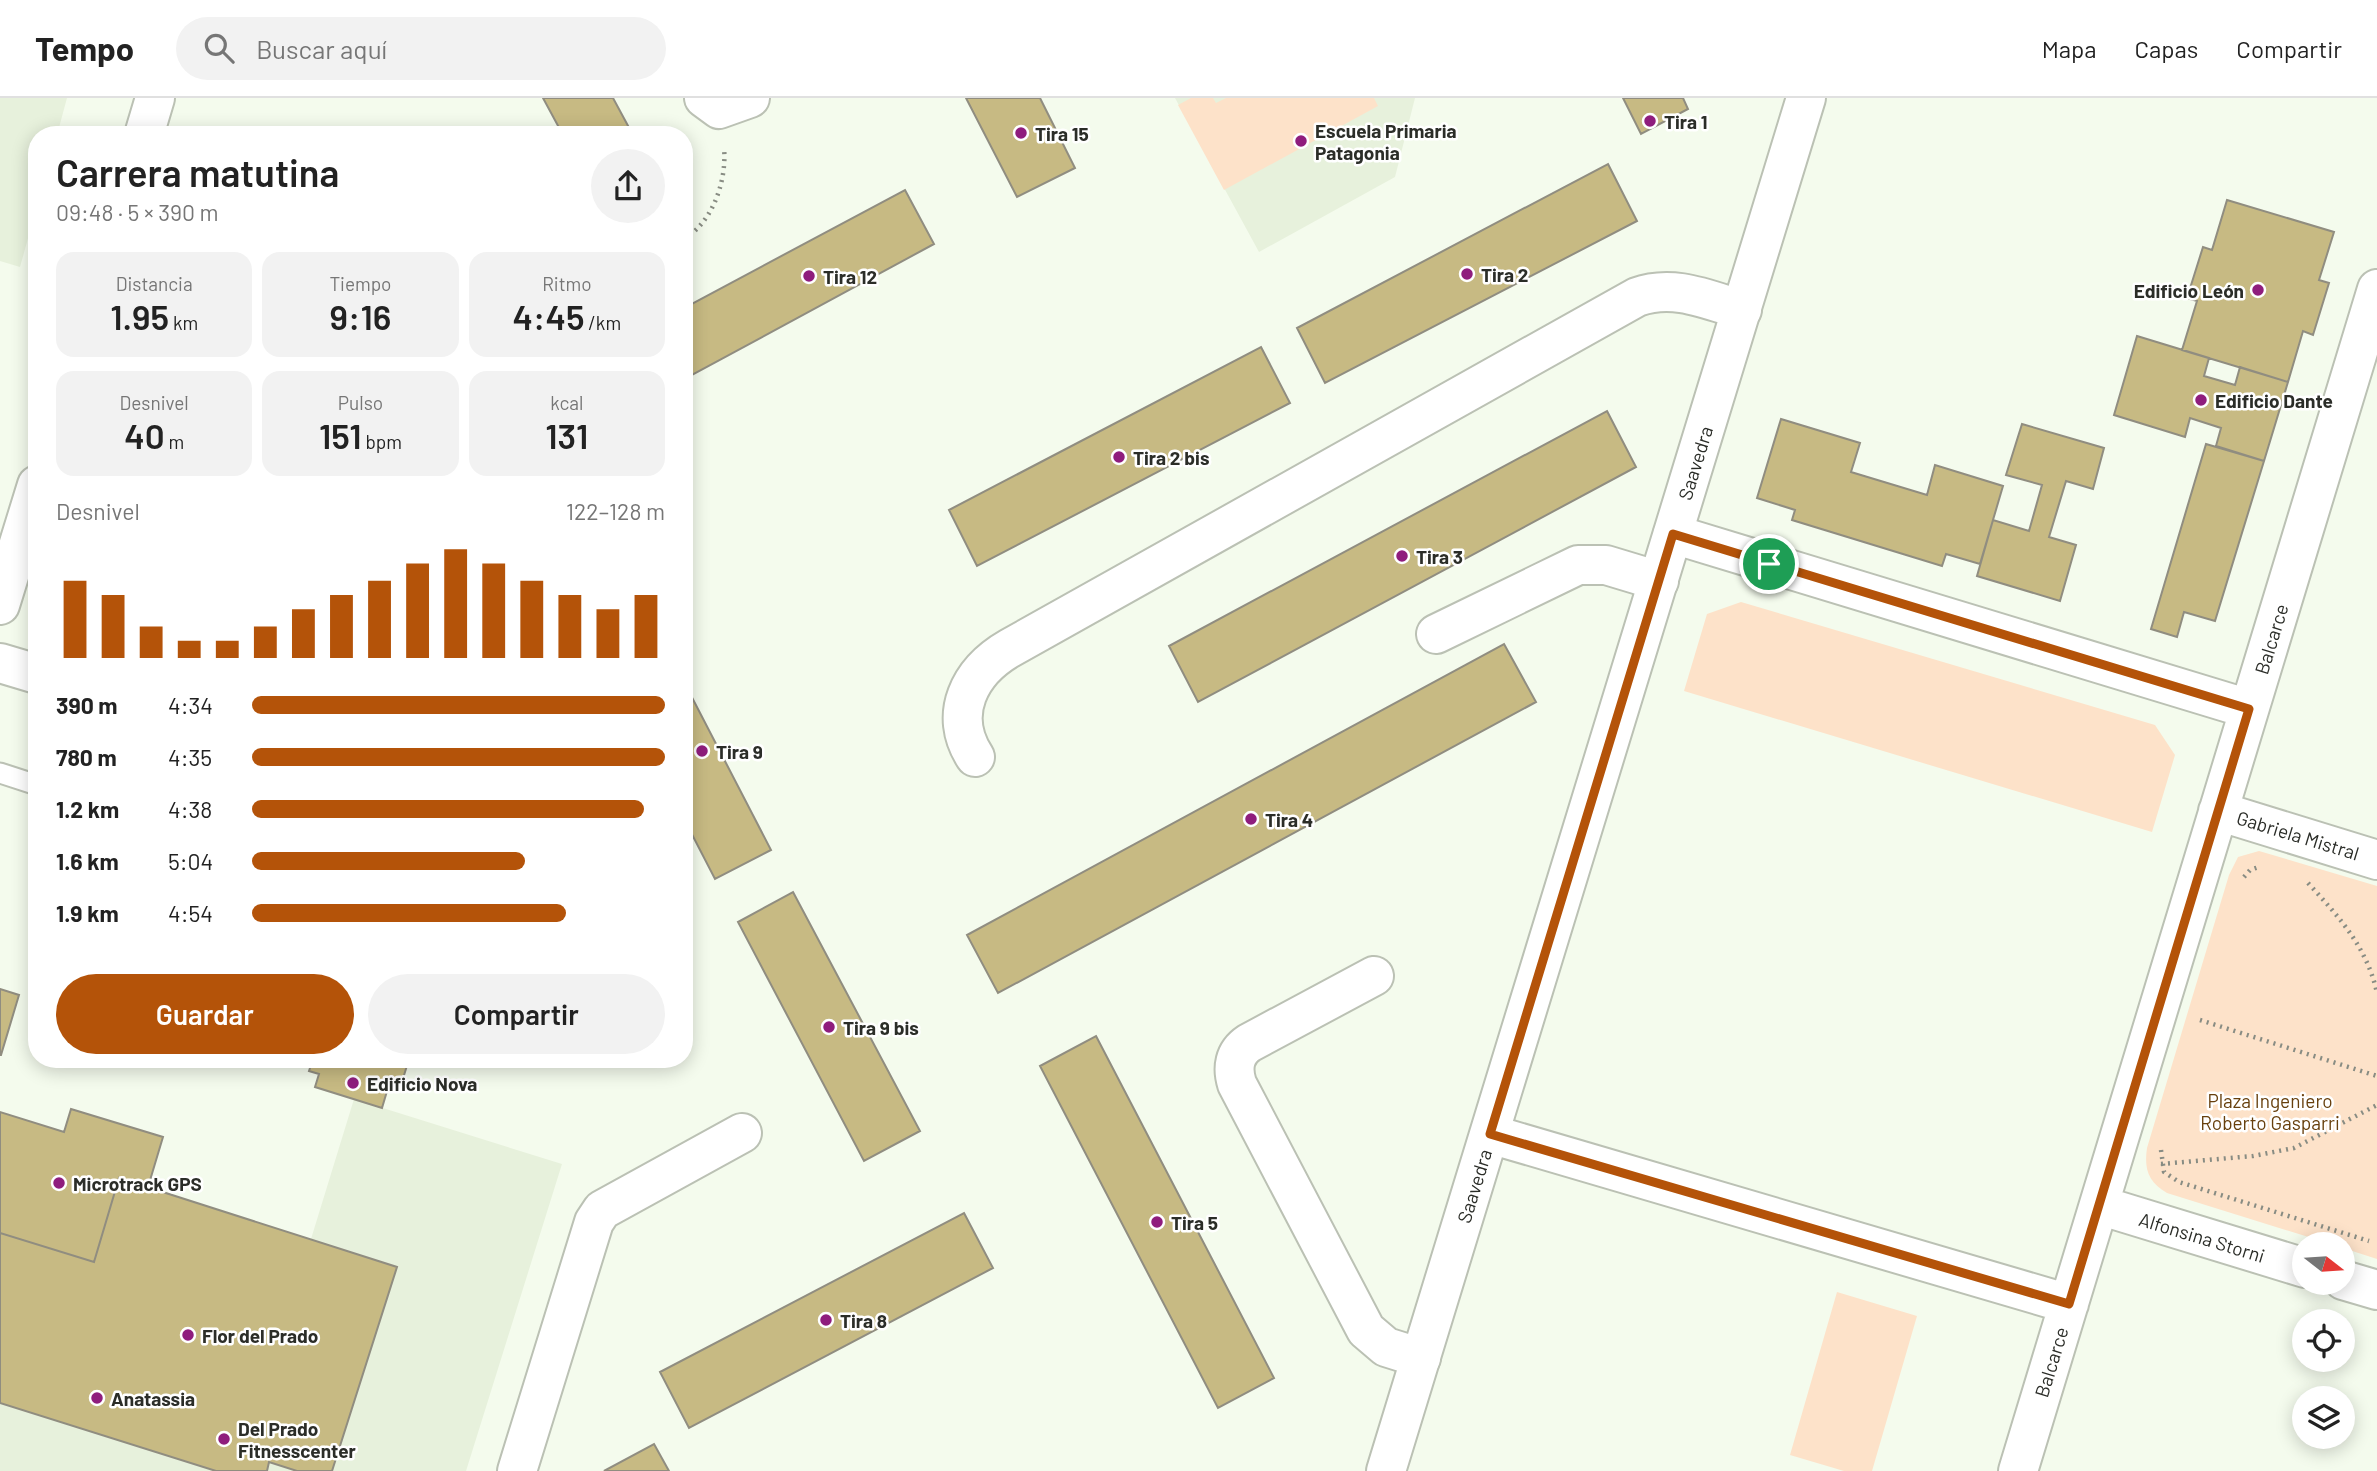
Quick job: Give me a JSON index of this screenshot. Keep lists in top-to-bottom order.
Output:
{
  "streets": {
    "street": [
      "Saavedra",
      "Balcarce",
      "Gabriela Mistral",
      "Alfonsina Storni"
    ]
  },
  "crossings": [
    ["Balcarce", "Gabriela Mistral"],
    ["Balcarce", "Alfonsina Storni"]
  ],
  "parks": ["Plaza Ingeniero Roberto Gasparri"],
  "places": [
    "Tira 1",
    "Tira 15",
    "Escuela Primaria Patagonia",
    "Tira 2",
    "Tira 12",
    "Edificio León",
    "Edificio Dante",
    "Tira 2 bis",
    "Tira 3",
    "Tira 9",
    "Tira 4",
    "Tira 9 bis",
    "Edificio Nova",
    "Microtrack GPS",
    "Tira 5",
    "Tira 8",
    "Flor del Prado",
    "Anatassia",
    "Del Prado Fitnesscenter"
  ],
  "north": "right",
  "page": {
    "header": "Tempo",
    "search": "Buscar aquí",
    "nav": ["Mapa", "Capas", "Compartir"],
    "heading": ["Carrera matutina", "09:48 · 5 × 390 m"],
    "stats": [
      ["Distancia", "1.95 km"],
      ["Tiempo", "9:16"],
      ["Ritmo", "4:45 /km"],
      ["Desnivel", "40 m"],
      ["Pulso", "151 bpm"],
      ["kcal", "131"]
    ],
    "chart": ["Desnivel", "122–128 m"],
    "list": [
      {
        "name": "390 m",
        "note": "4:34"
      },
      {
        "name": "780 m",
        "note": "4:35"
      },
      {
        "name": "1.2 km",
        "note": "4:38"
      },
      {
        "name": "1.6 km",
        "note": "5:04"
      },
      {
        "name": "1.9 km",
        "note": "4:54"
      }
    ],
    "buttons": ["Guardar", "Compartir"]
  }
}
